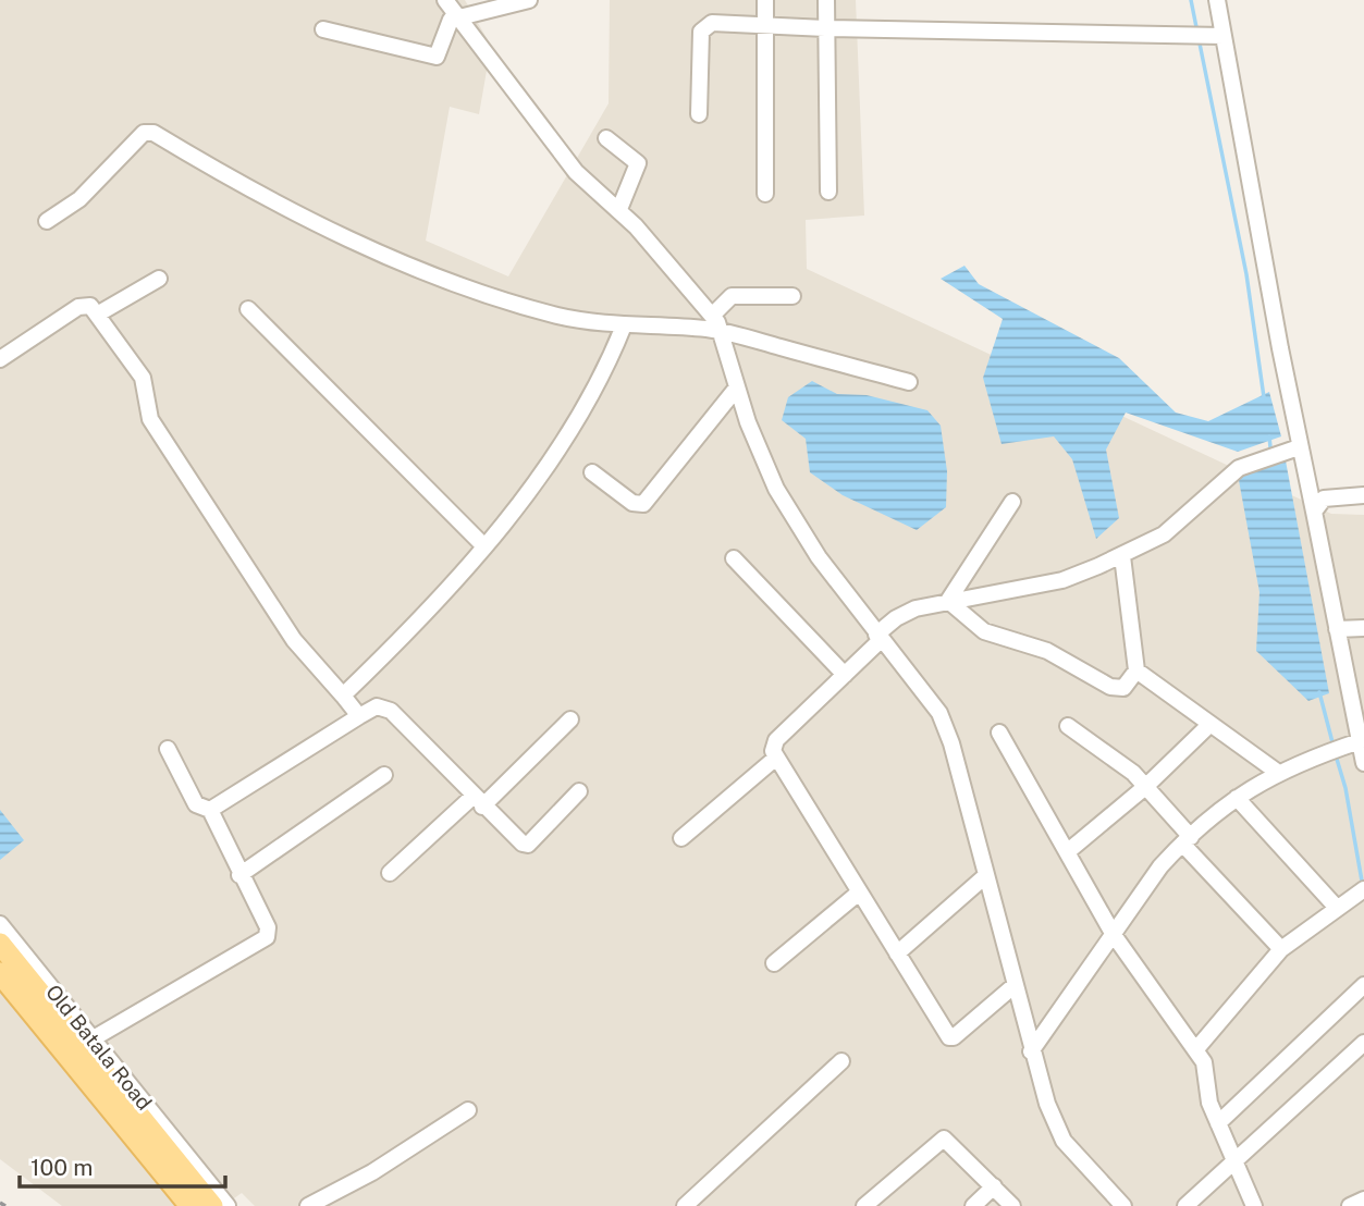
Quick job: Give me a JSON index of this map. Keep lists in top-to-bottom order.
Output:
{
  "streets": {
    "street": ["Old Batala Road"]
  },
  "scale_bar": "100 m"
}
